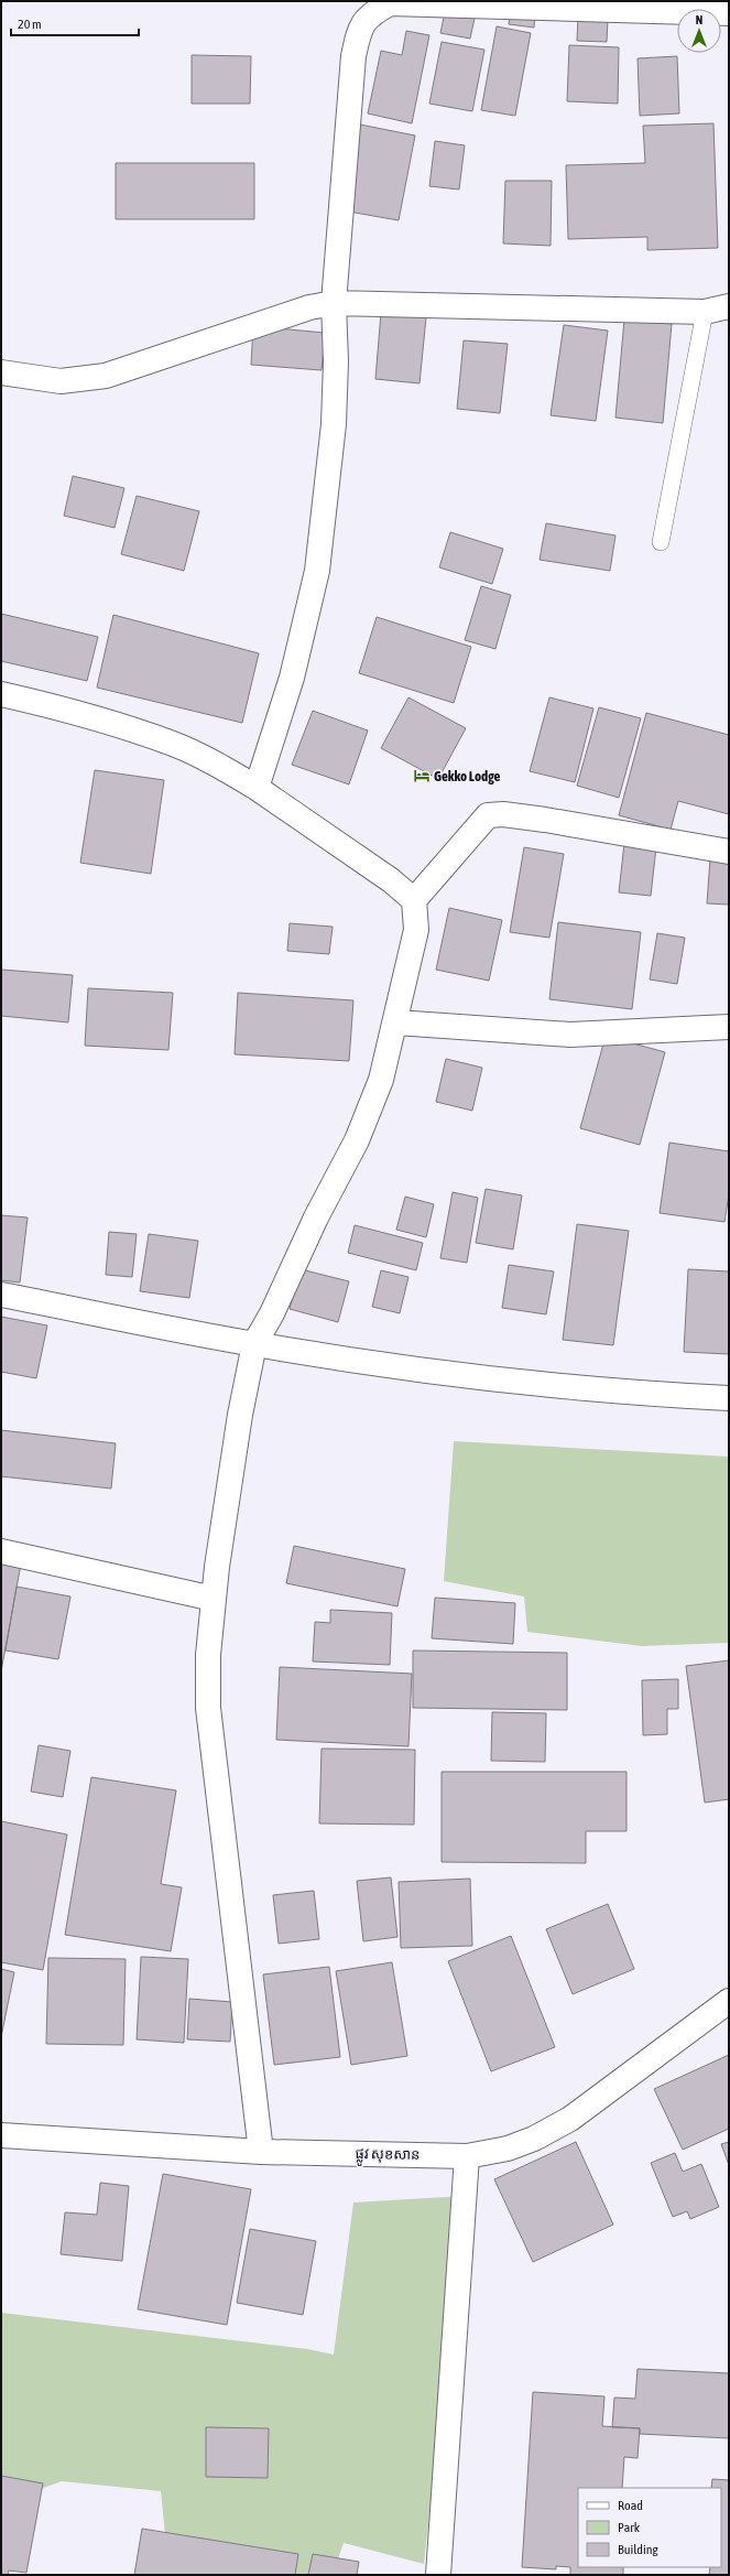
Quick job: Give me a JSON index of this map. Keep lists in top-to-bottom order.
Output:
{
  "streets": {
    "street": ["ផ្លូវ សុខសាន"]
  },
  "places": {
    "hotel": ["Gekko Lodge"]
  },
  "legend": ["Road", "Park", "Building"],
  "scale_bar": "20 m",
  "north": "top"
}
